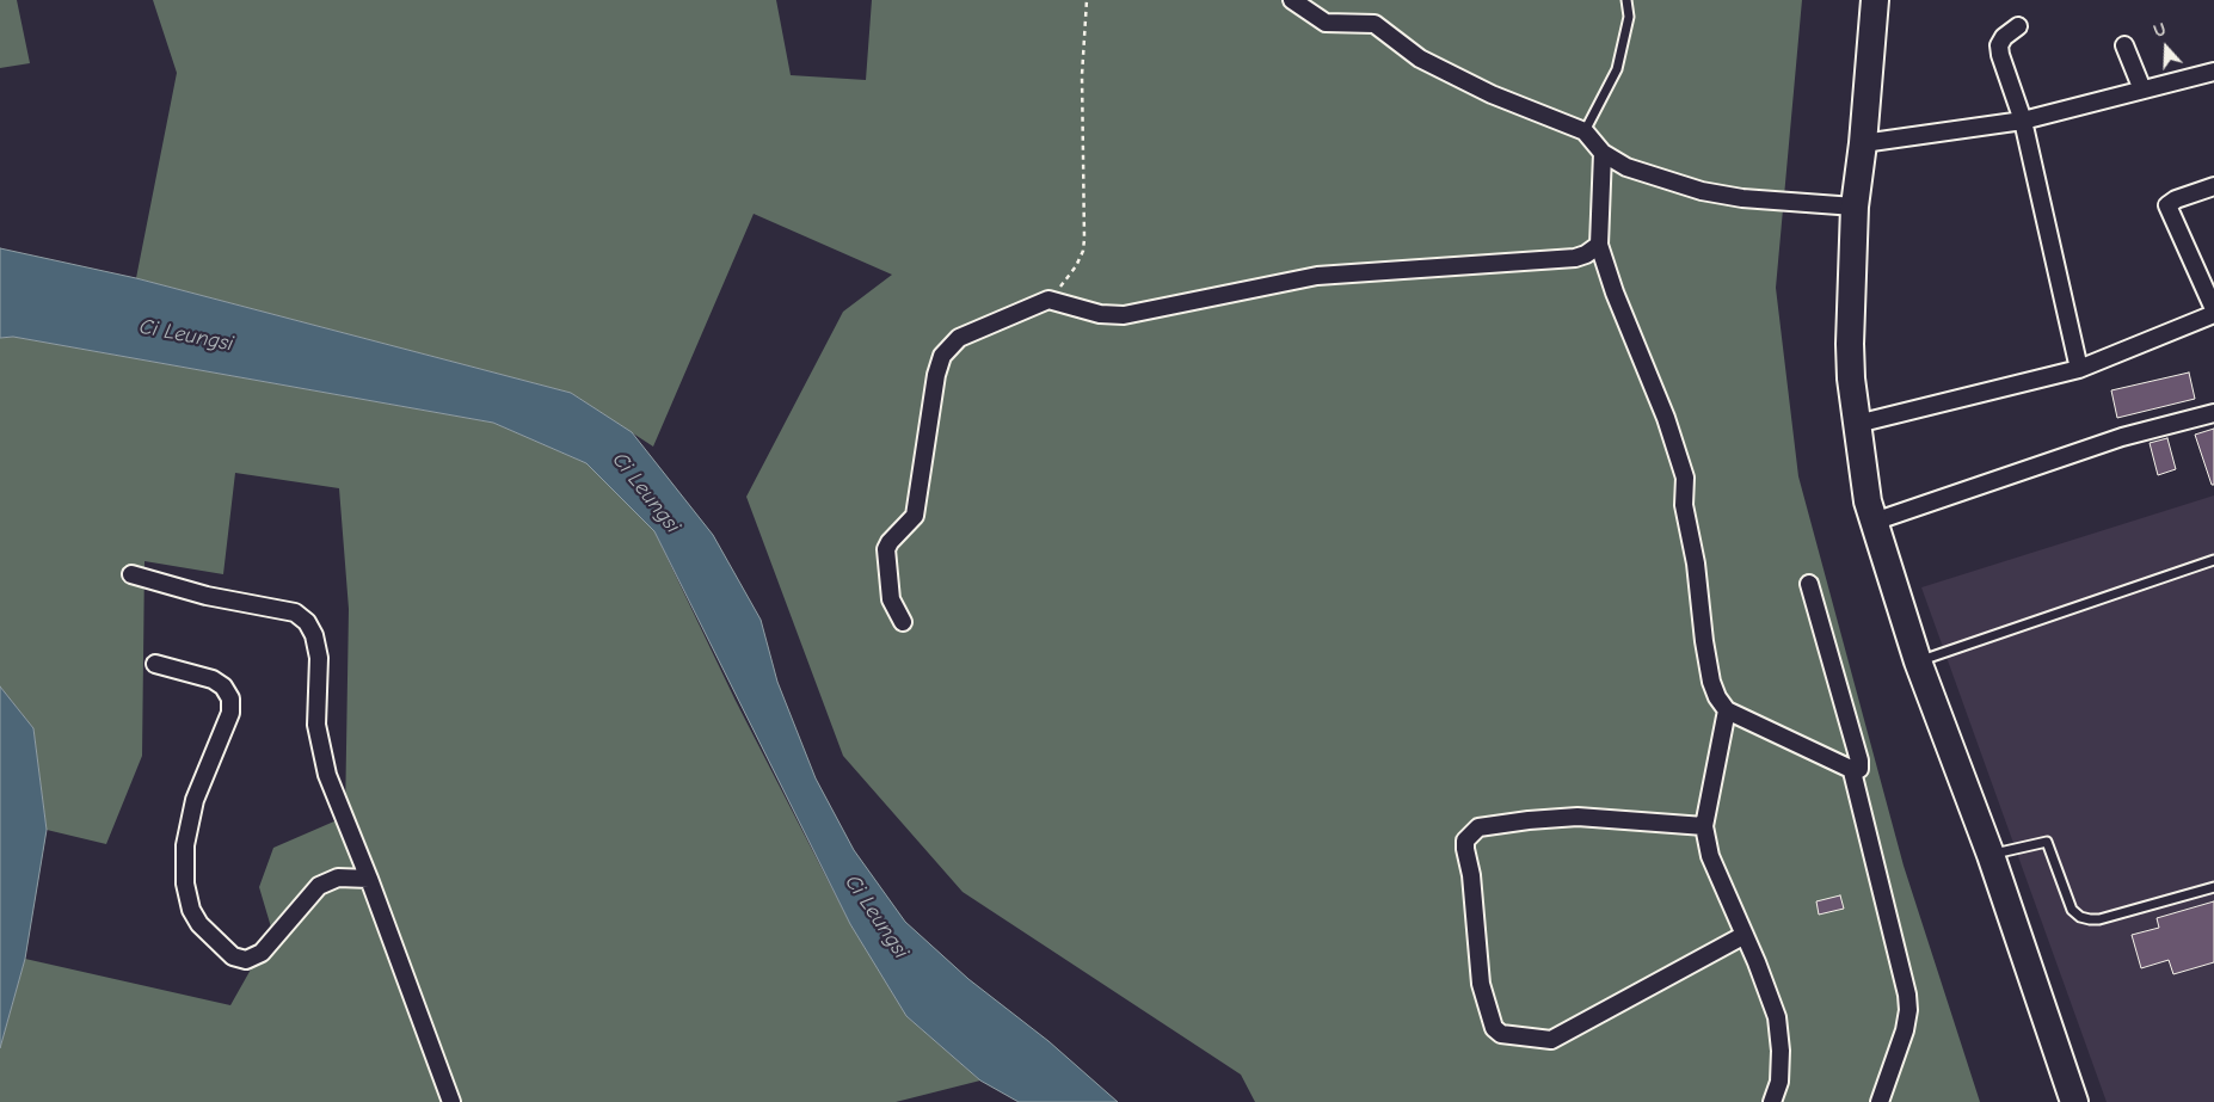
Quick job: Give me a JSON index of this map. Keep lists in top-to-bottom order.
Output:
{
  "water": ["Ci Leungsi"],
  "north": "top"
}
